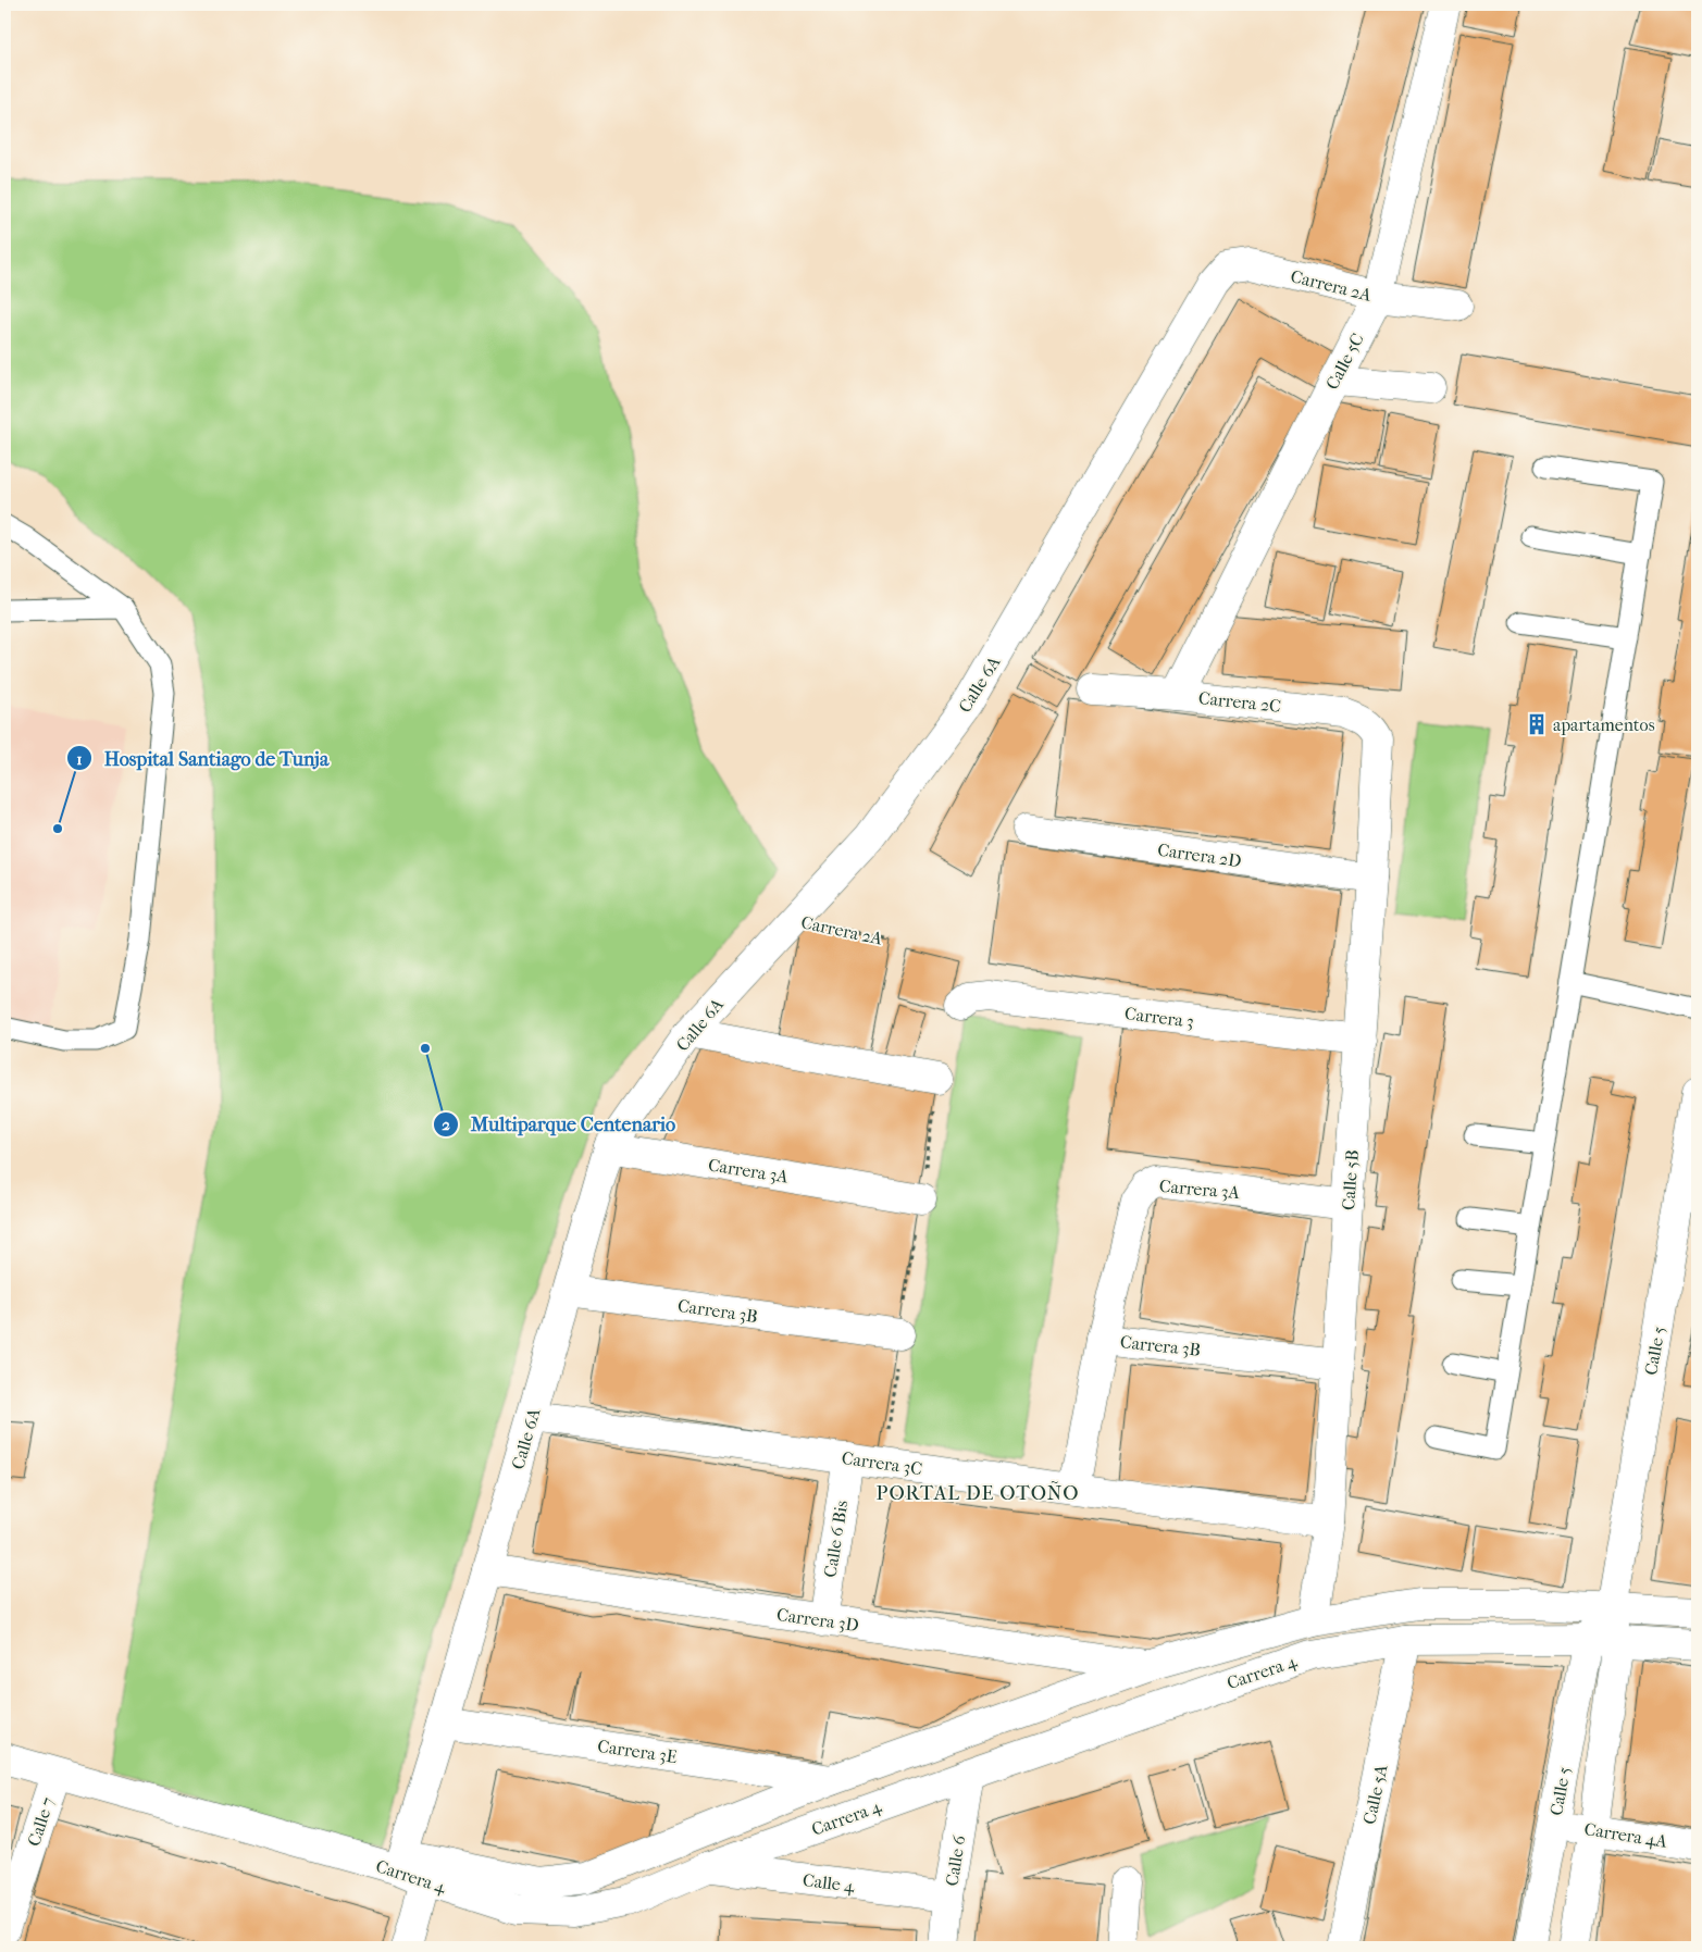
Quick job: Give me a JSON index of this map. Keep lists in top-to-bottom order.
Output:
{
  "streets": {
    "street": [
      "Carrera 2A",
      "Calle 5C",
      "Calle 6A",
      "Carrera 2C",
      "Carrera 2D",
      "Carrera 3",
      "Carrera 3A",
      "Calle 5B",
      "Carrera 3B",
      "Calle 5",
      "Carrera 3C",
      "Calle 6 Bis",
      "Carrera 3D",
      "Carrera 4",
      "Carrera 3E",
      "Calle 5A",
      "Calle 7",
      "Carrera 4A",
      "Calle 6",
      "Calle 4"
    ]
  },
  "crossings": [
    ["Carrera 2A", "Calle 5C"],
    ["Carrera 2A", "Calle 6A"],
    ["Calle 5C", "Carrera 2C"],
    ["Calle 6A", "Carrera 3A"],
    ["Calle 6A", "Carrera 3B"],
    ["Calle 6A", "Carrera 3C"],
    ["Calle 6A", "Carrera 3D"],
    ["Calle 6A", "Carrera 4"],
    ["Calle 6A", "Carrera 3E"],
    ["Carrera 2C", "Calle 5B"],
    ["Carrera 2D", "Calle 5B"],
    ["Carrera 3", "Calle 5B"],
    ["Carrera 3A", "Calle 5B"],
    ["Carrera 3A", "Carrera 3B"],
    ["Calle 5B", "Carrera 3B"],
    ["Calle 5B", "Carrera 3C"],
    ["Calle 5B", "Carrera 4"],
    ["Carrera 3B", "Carrera 3C"],
    ["Calle 5", "Carrera 4"],
    ["Calle 5", "Carrera 4A"],
    ["Carrera 3C", "Calle 6 Bis"],
    ["Calle 6 Bis", "Carrera 3D"],
    ["Carrera 3D", "Carrera 4"],
    ["Carrera 4", "Carrera 3E"],
    ["Carrera 4", "Calle 5A"],
    ["Carrera 4", "Calle 7"],
    ["Carrera 4", "Calle 6"],
    ["Carrera 4", "Calle 4"],
    ["Calle 6", "Calle 4"]
  ],
  "districts": ["PORTAL DE OTOÑO"],
  "places": {
    "building": ["apartamentos"],
    "other": ["Hospital Santiago de Tunja", "Multiparque Centenario"]
  }
}
